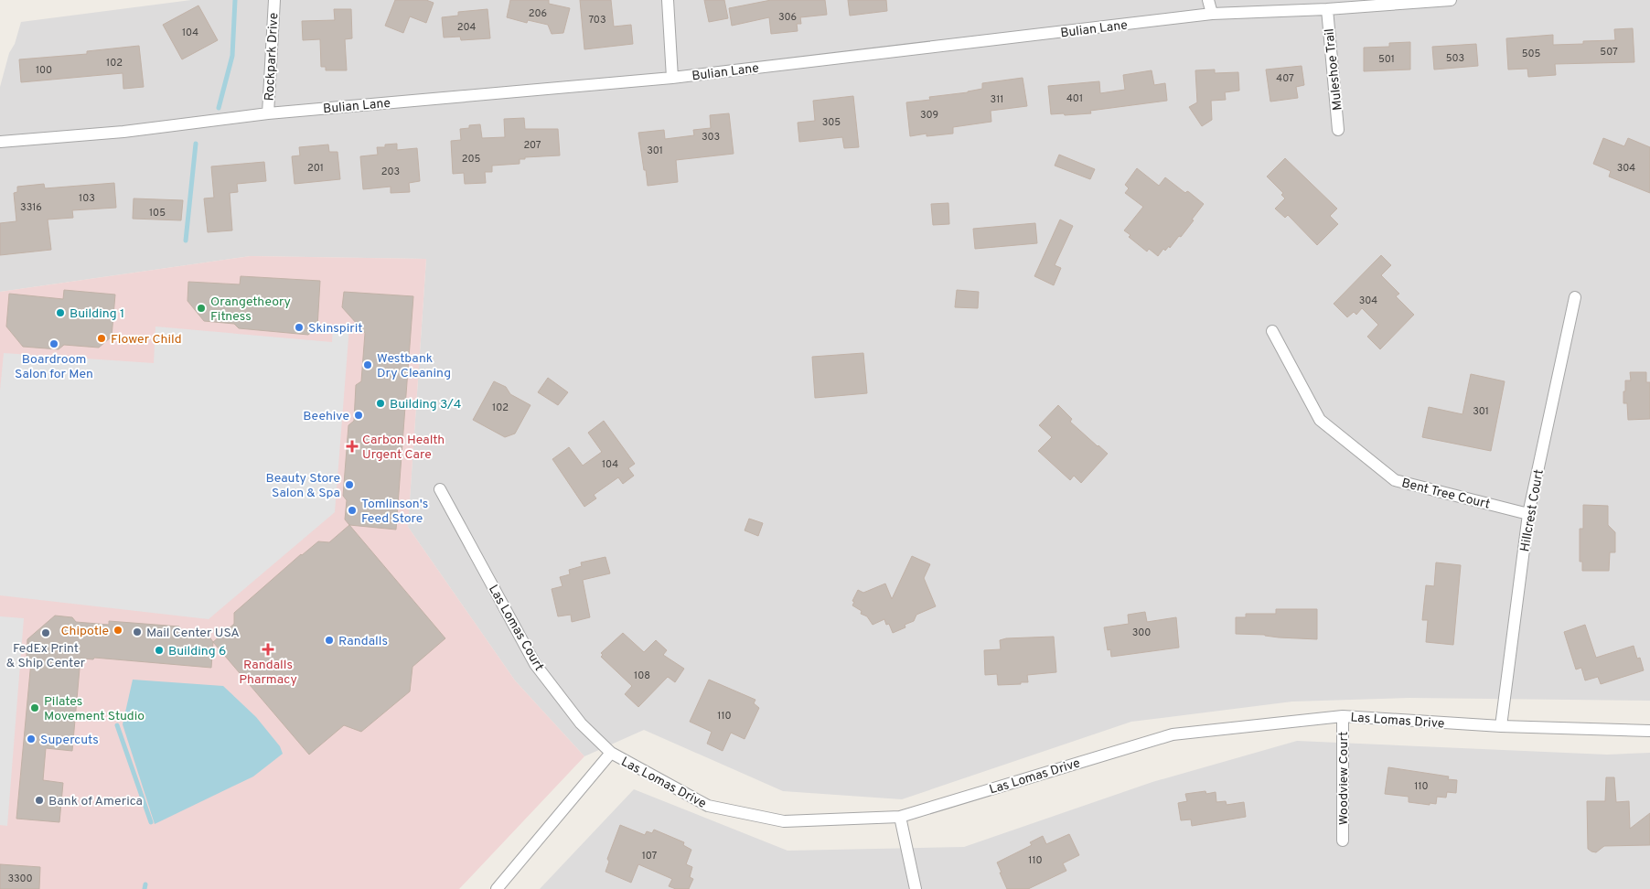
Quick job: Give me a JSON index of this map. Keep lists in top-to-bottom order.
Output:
{
  "streets": {
    "street": [
      "Bulian Lane",
      "Rockpark Drive",
      "Muleshoe Trail",
      "Bent Tree Court",
      "Hillcrest Court",
      "Las Lomas Court",
      "Las Lomas Drive",
      "Woodview Court"
    ]
  },
  "crossings": [
    ["Bulian Lane", "Rockpark Drive"],
    ["Bulian Lane", "Muleshoe Trail"],
    ["Bent Tree Court", "Hillcrest Court"],
    ["Hillcrest Court", "Las Lomas Drive"],
    ["Las Lomas Court", "Las Lomas Drive"],
    ["Las Lomas Drive", "Woodview Court"]
  ],
  "places": {
    "other": [
      "Orangetheory Fitness",
      "Building 1",
      "Skinspirit",
      "Flower Child",
      "Boardroom Salon for Men",
      "Westbank Dry Cleaning",
      "Building 3/4",
      "Beehive",
      "Beauty Store Salon & Spa",
      "Tomlinson's Feed Store",
      "Chipotle",
      "Mail Center USA",
      "FedEx Print & Ship Center",
      "Randalls",
      "Building 6",
      "Pilates Movement Studio",
      "Supercuts",
      "Bank of America"
    ],
    "health": ["Carbon Health Urgent Care", "Randalls Pharmacy"]
  },
  "house_numbers": [
    "206",
    "306",
    "703",
    "204",
    "104",
    "507",
    "505",
    "503",
    "501",
    "102",
    "100",
    "407",
    "401",
    "311",
    "309",
    "305",
    "303",
    "207",
    "301",
    "205",
    "201",
    "304",
    "203",
    "103",
    "3316",
    "105",
    "304",
    "102",
    "301",
    "104",
    "300",
    "108",
    "110",
    "110",
    "107",
    "110",
    "3300"
  ]
}
